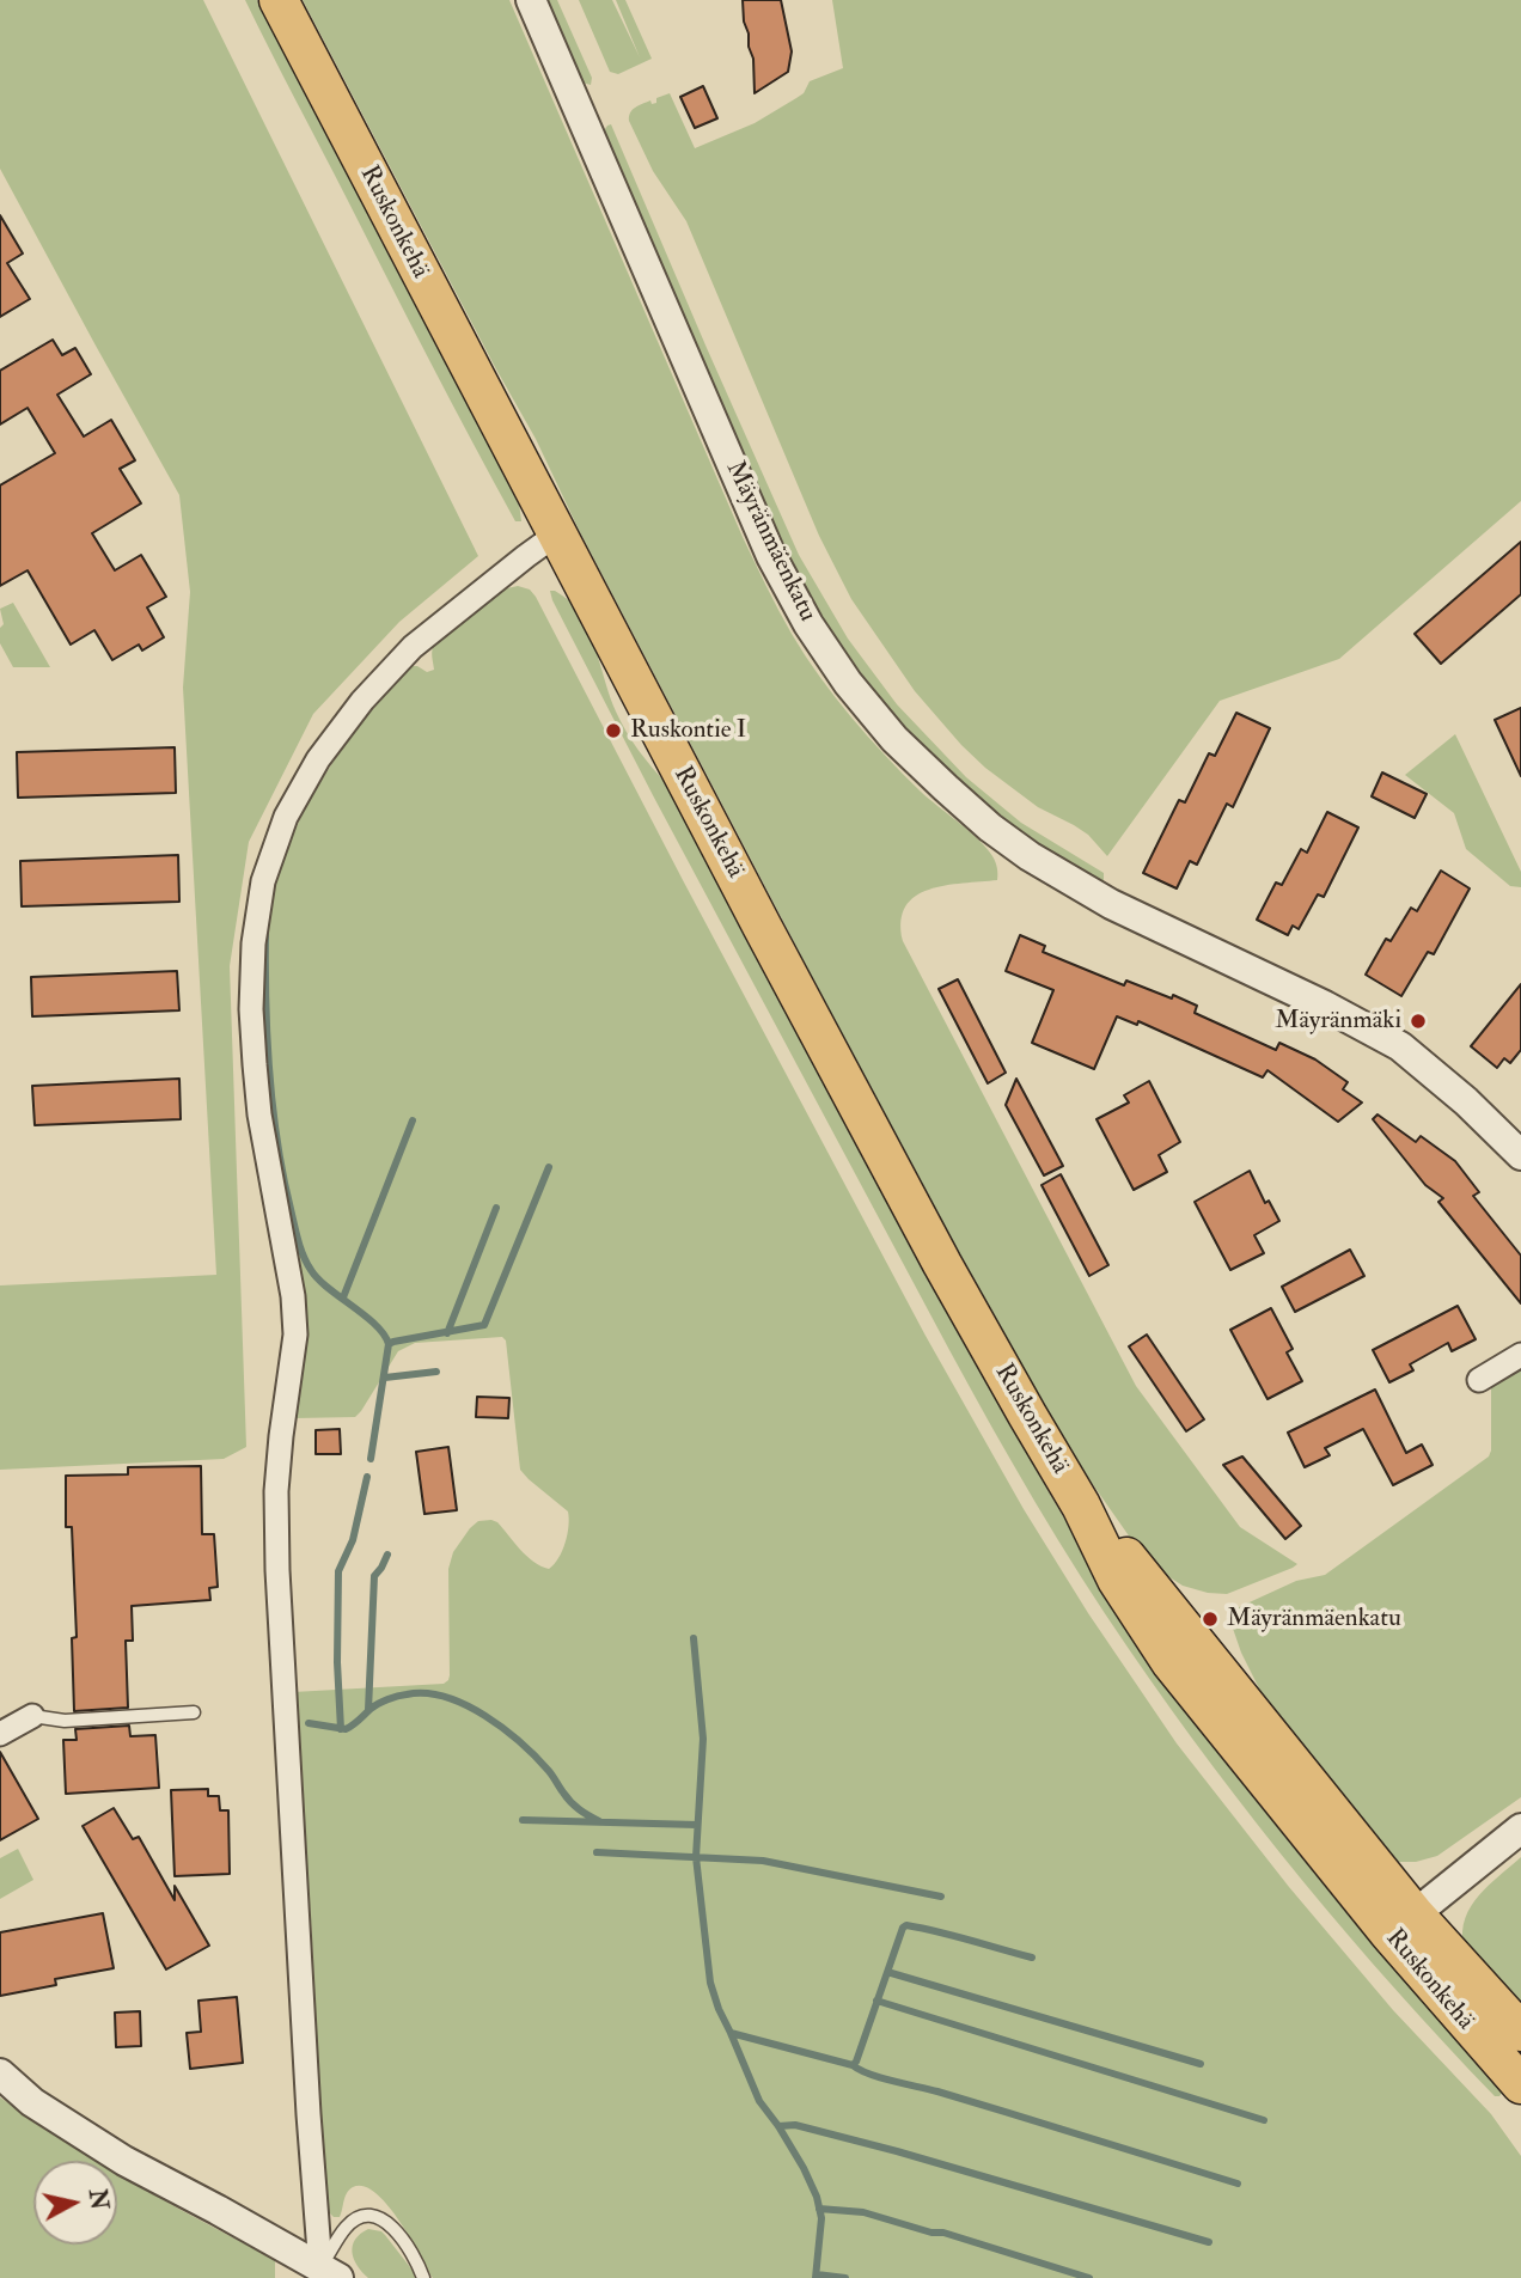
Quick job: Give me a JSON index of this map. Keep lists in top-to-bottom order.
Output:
{
  "streets": {
    "main road": ["Ruskonkehä"],
    "street": ["Mäyränmäenkatu"]
  },
  "places": ["Ruskontie I", "Mäyränmäki", "Mäyränmäenkatu"],
  "north": "right"
}
